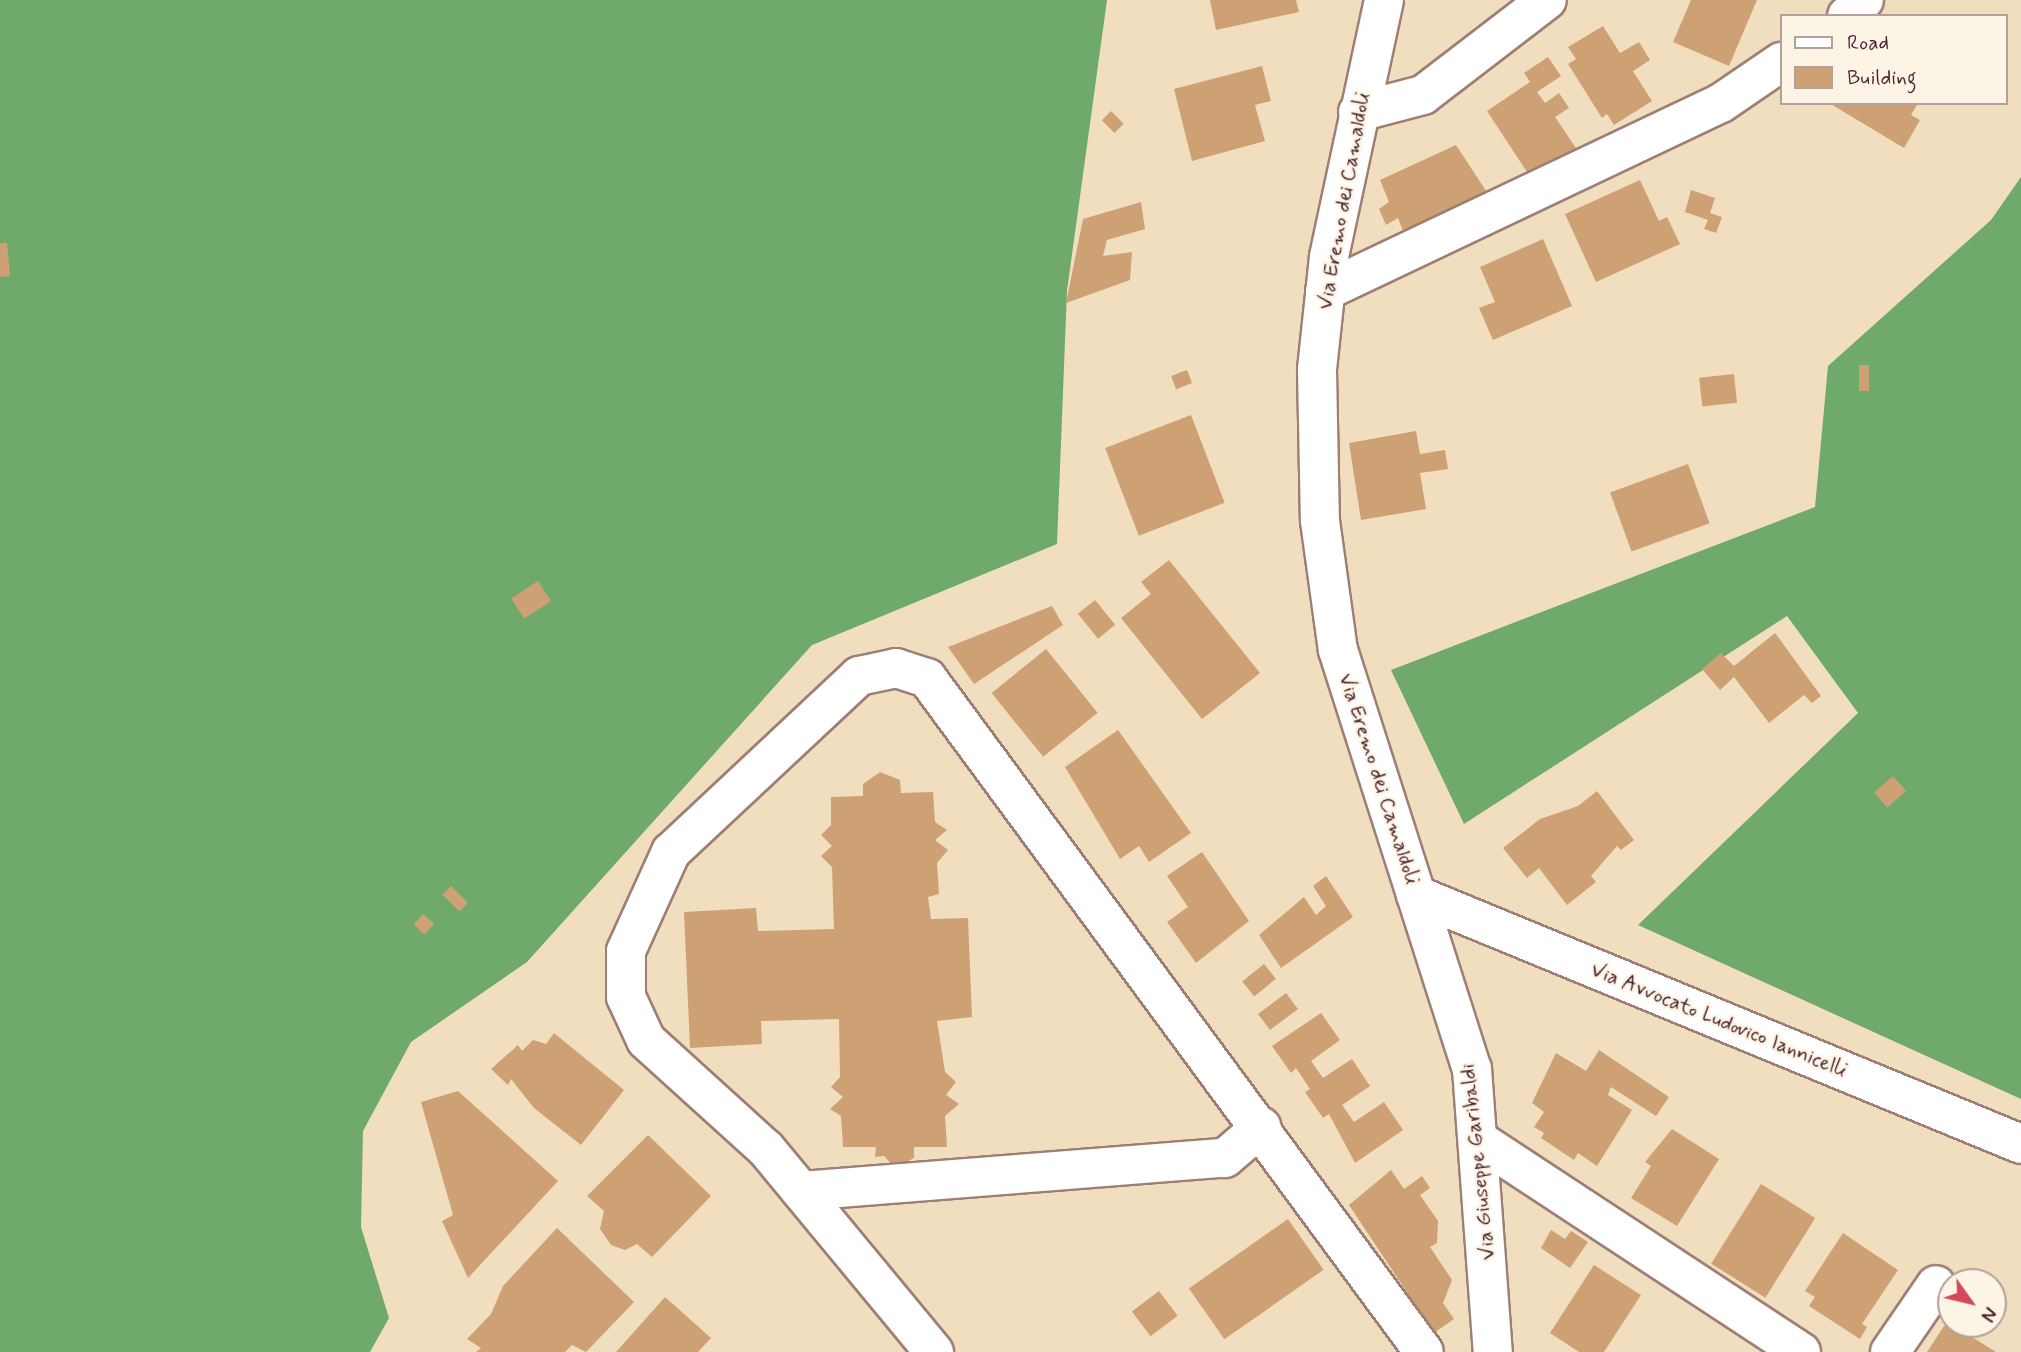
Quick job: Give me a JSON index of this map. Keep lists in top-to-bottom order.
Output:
{
  "streets": {
    "street": ["Via Eremo dei Camaldoli", "Via Avvocato Ludovico Iannicelli", "Via Giuseppe Garibaldi"]
  },
  "crossings": [
    ["Via Eremo dei Camaldoli", "Via Avvocato Ludovico Iannicelli"],
    ["Via Eremo dei Camaldoli", "Via Giuseppe Garibaldi"],
    ["Via Avvocato Ludovico Iannicelli", "Via Giuseppe Garibaldi"]
  ],
  "legend": ["Road", "Building"],
  "north": "bottom right"
}
